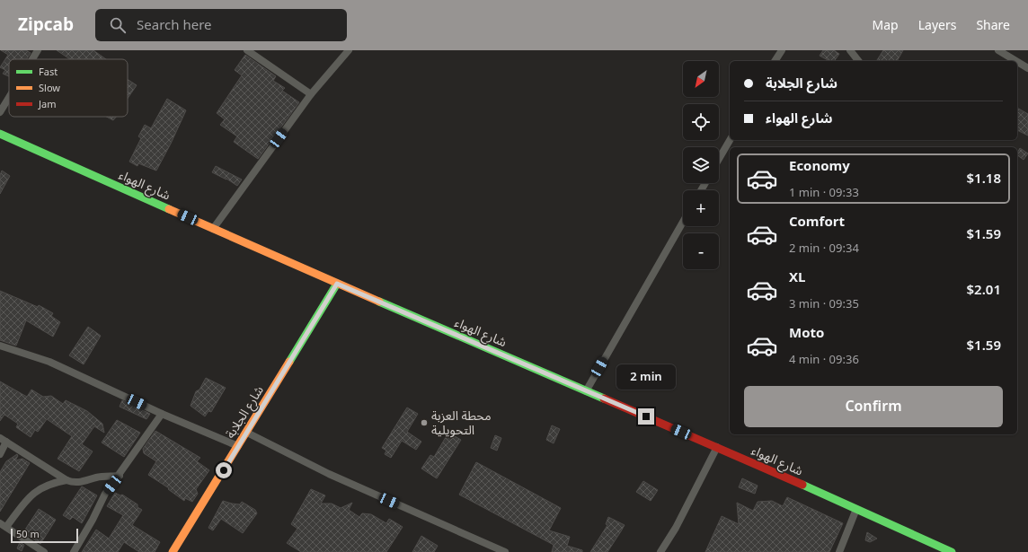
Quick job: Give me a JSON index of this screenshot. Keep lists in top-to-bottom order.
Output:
{
  "streets": {
    "street": ["شارع الهواء", "شارع الجلابة"]
  },
  "crossings": [
    ["شارع الهواء", "شارع الجلابة"]
  ],
  "places": ["محطة العزبة التحويلية"],
  "legend": ["Fast", "Slow", "Jam"],
  "scale_bar": "50 m",
  "north": "bottom left",
  "page": {
    "header": "Zipcab",
    "search": "Search here",
    "nav": ["Map", "Layers", "Share"],
    "map_buttons": ["+", "−"],
    "banner": ["شارع الجلابة", "شارع الهواء"],
    "list": [
      {
        "name": "Economy",
        "note": "1 min · 09:33",
        "value": "$1.18"
      },
      {
        "name": "Comfort",
        "note": "2 min · 09:34",
        "value": "$1.59"
      },
      {
        "name": "XL",
        "note": "3 min · 09:35",
        "value": "$2.01"
      },
      {
        "name": "Moto",
        "note": "4 min · 09:36",
        "value": "$1.59"
      }
    ],
    "bubble": "2 min",
    "buttons": "Confirm",
    "scale": "50 m"
  }
}
